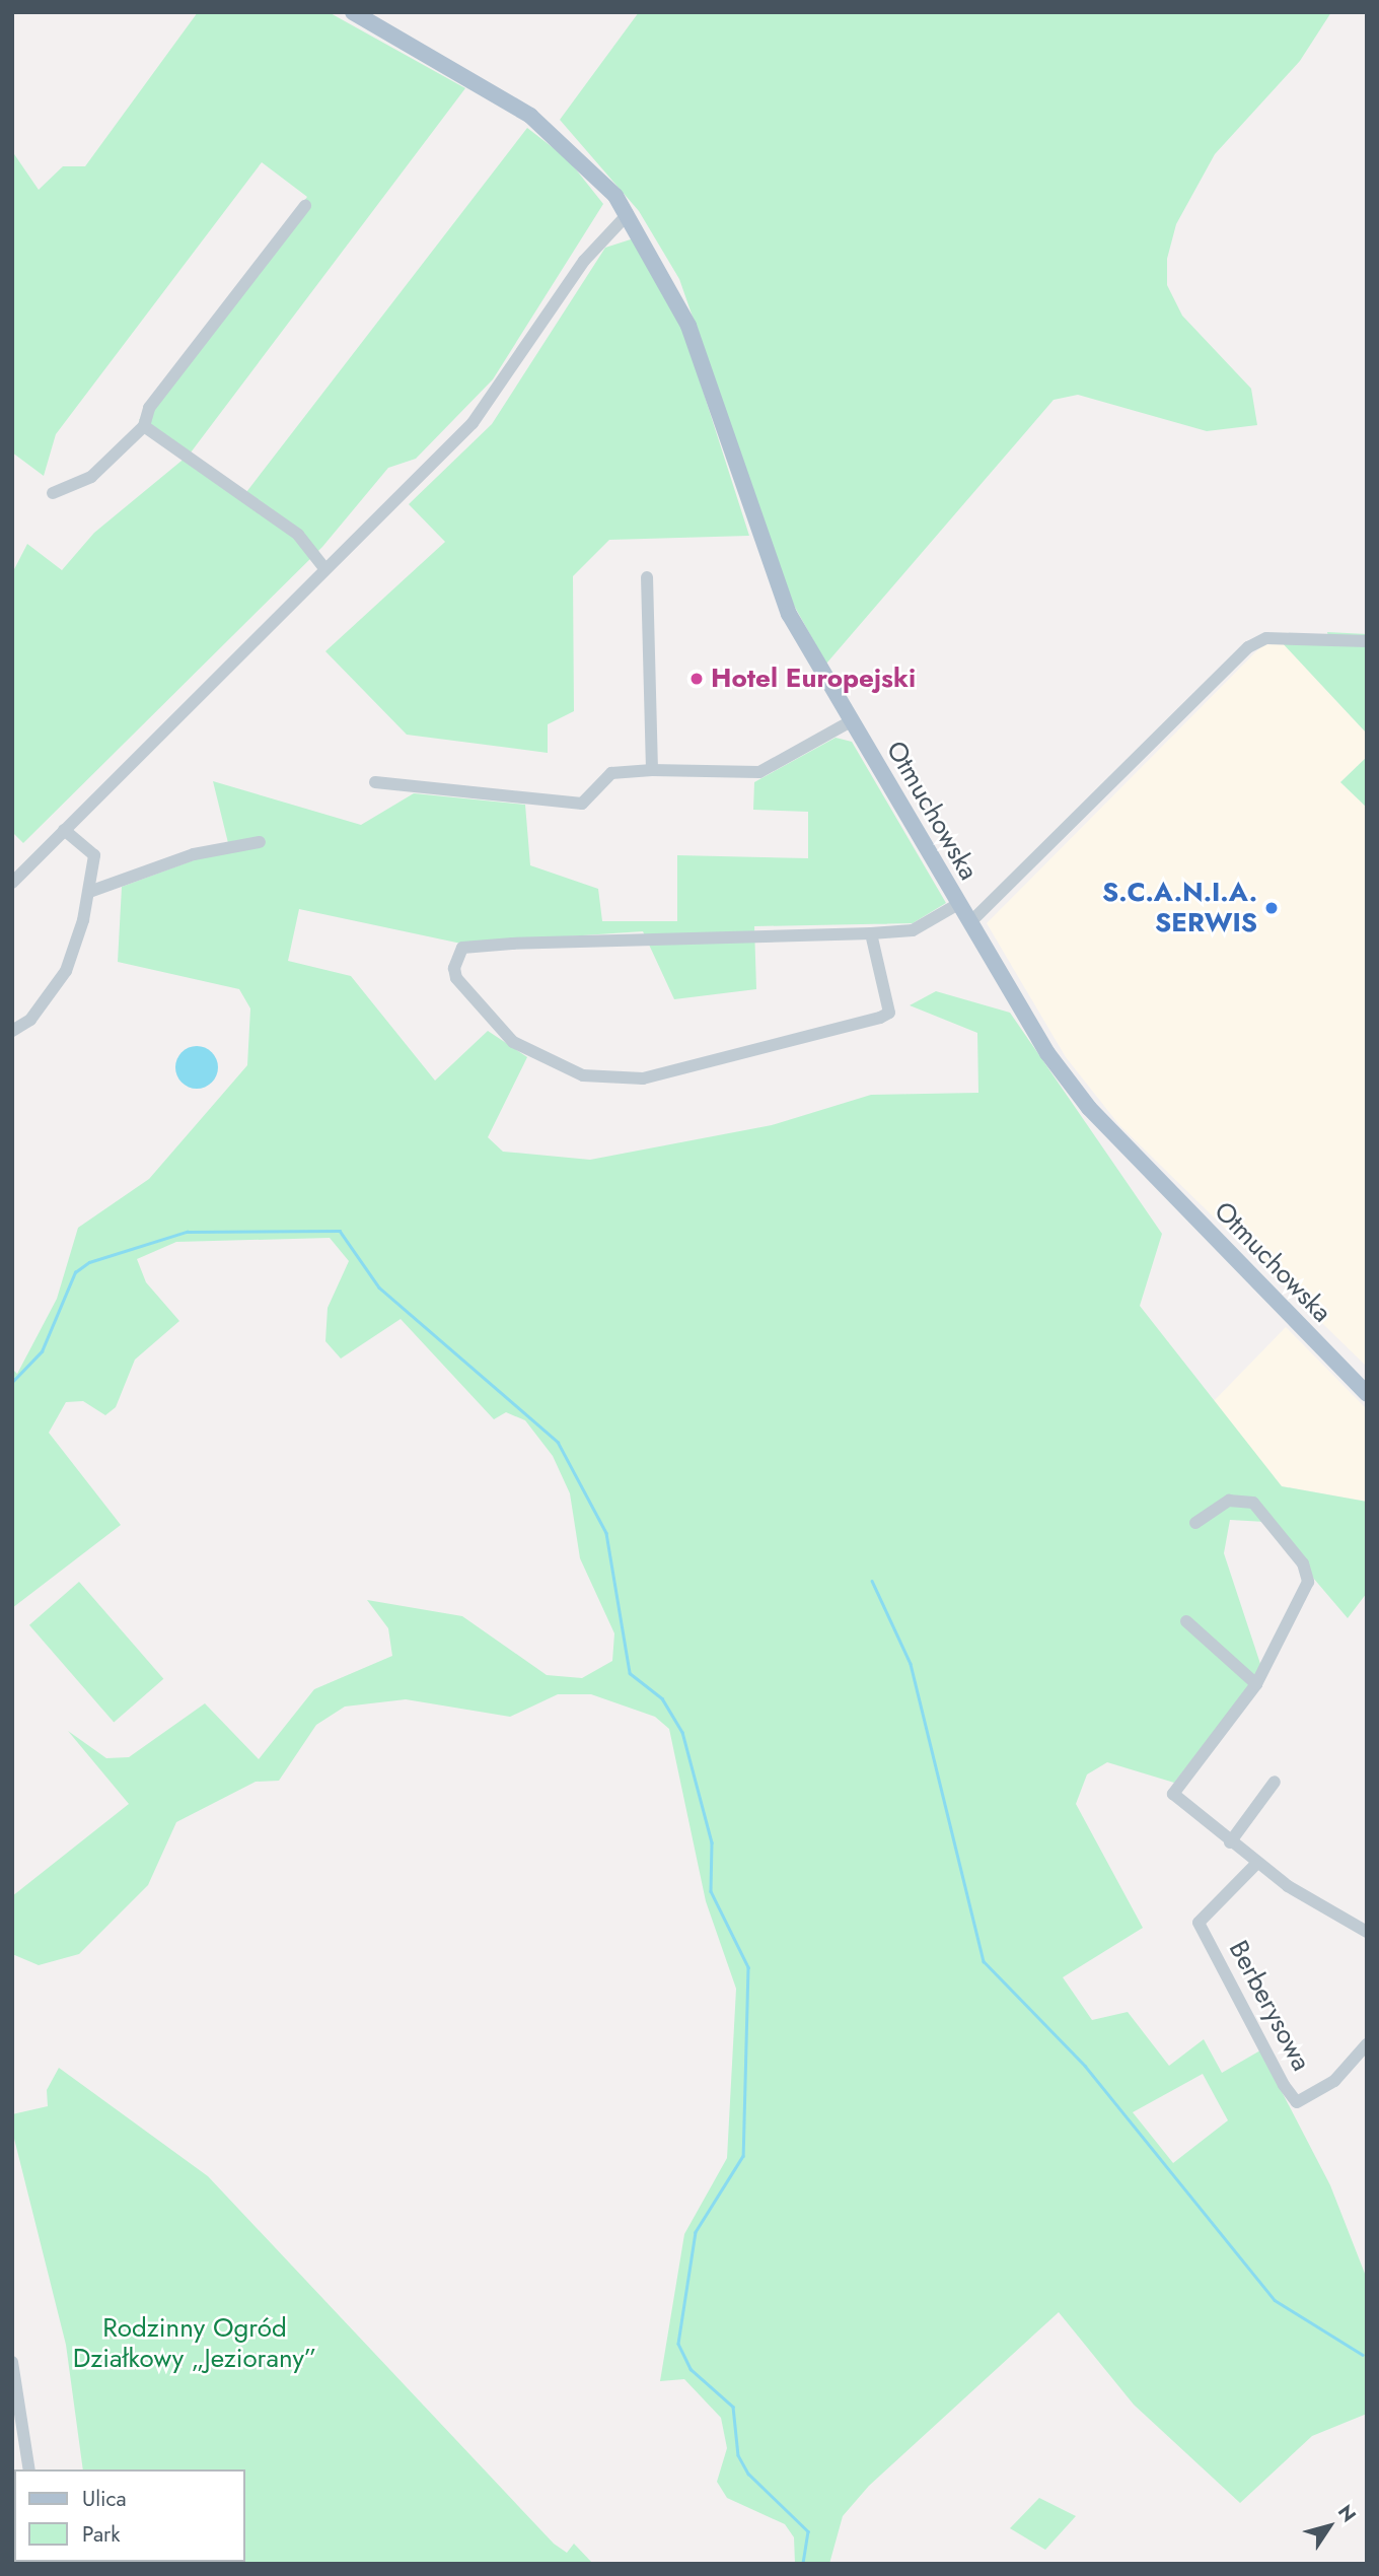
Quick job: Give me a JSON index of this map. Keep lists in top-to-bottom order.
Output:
{
  "streets": {
    "main road": ["Otmuchowska"],
    "street": ["Berberysowa"]
  },
  "parks": ["Rodzinny Ogród Działkowy „Jeziorany”"],
  "places": ["Hotel Europejski", "S.C.A.N.I.A. SERWIS"],
  "legend": ["Ulica", "Park"],
  "north": "top right"
}
